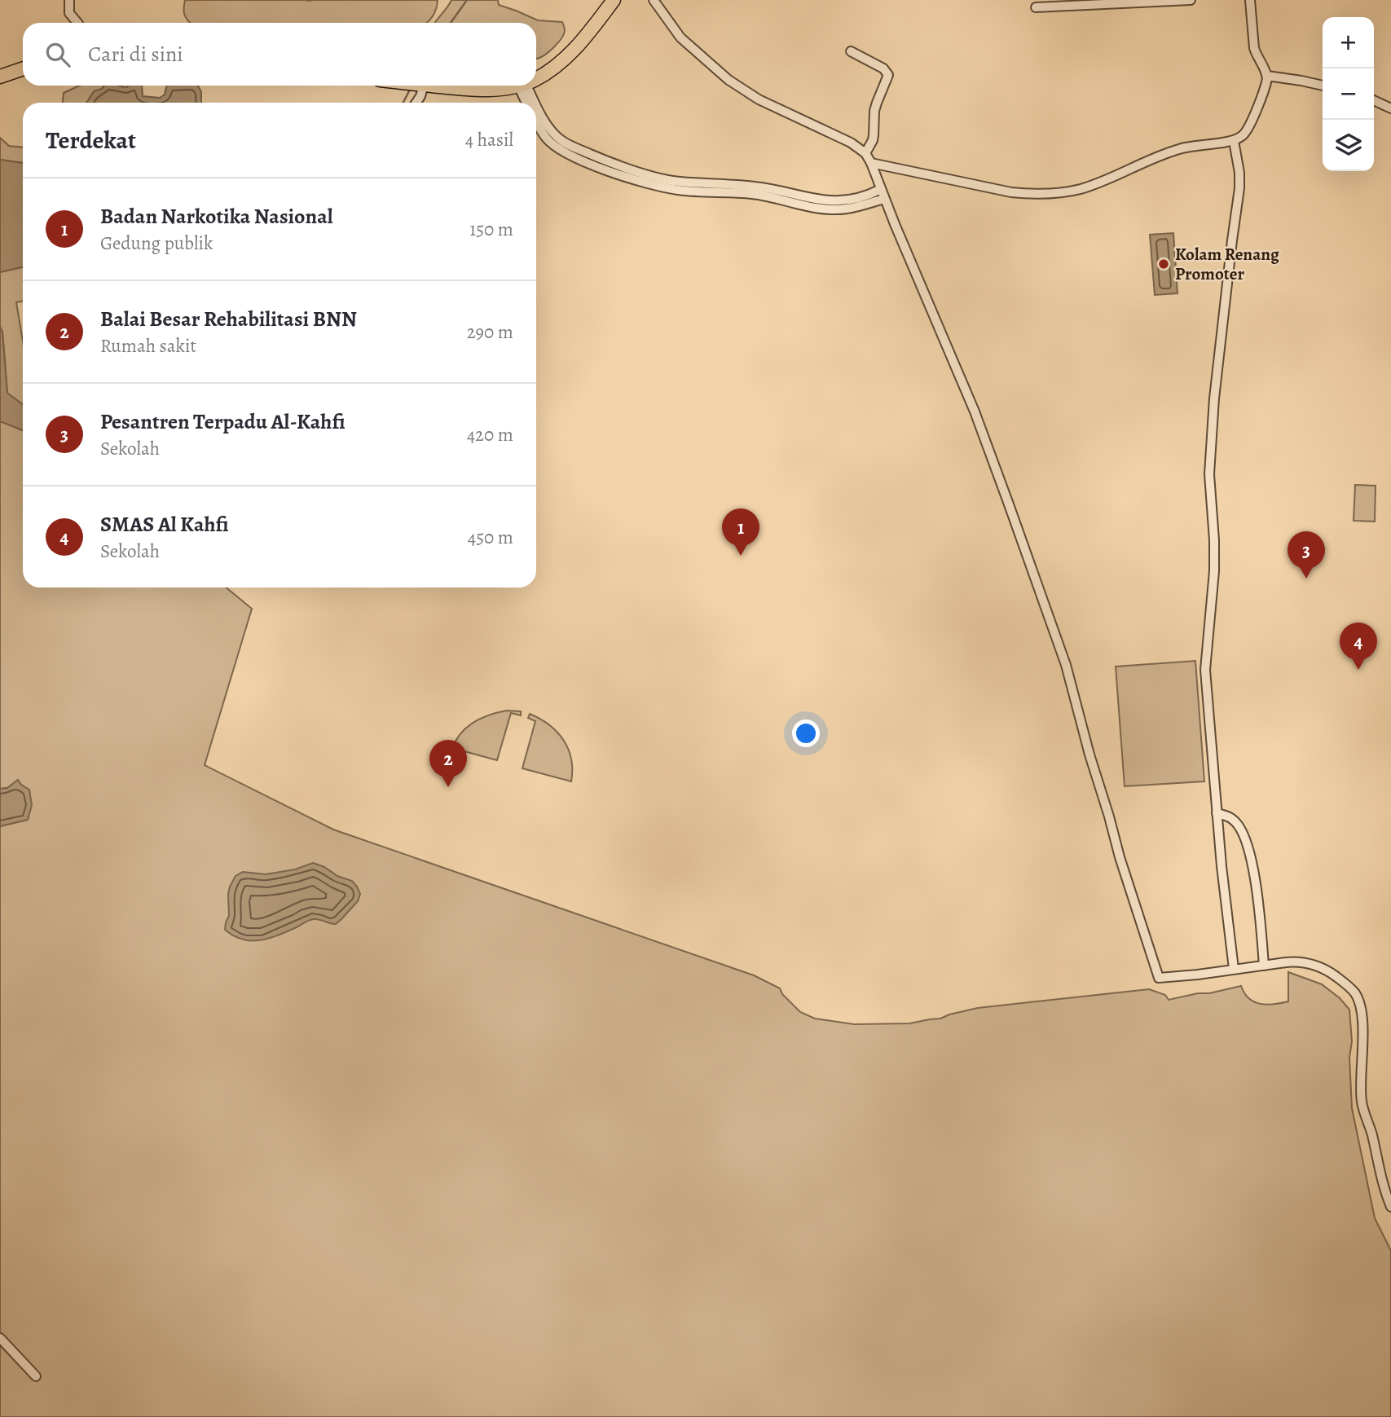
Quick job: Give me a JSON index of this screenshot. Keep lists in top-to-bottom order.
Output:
{
  "places": ["Kolam Renang Promoter"],
  "page": {
    "map_buttons": ["+", "−"],
    "search": "Cari di sini",
    "heading": ["Terdekat", "4 hasil"],
    "list": [
      {
        "mark": "1",
        "name": "Badan Narkotika Nasional",
        "note": "Gedung publik",
        "value": "150 m"
      },
      {
        "mark": "2",
        "name": "Balai Besar Rehabilitasi BNN",
        "note": "Rumah sakit",
        "value": "290 m"
      },
      {
        "mark": "3",
        "name": "Pesantren Terpadu Al-Kahfi",
        "note": "Sekolah",
        "value": "420 m"
      },
      {
        "mark": "4",
        "name": "SMAS Al Kahfi",
        "note": "Sekolah",
        "value": "450 m"
      }
    ],
    "pins": [
      "1",
      "3",
      "4",
      "2"
    ]
  }
}
